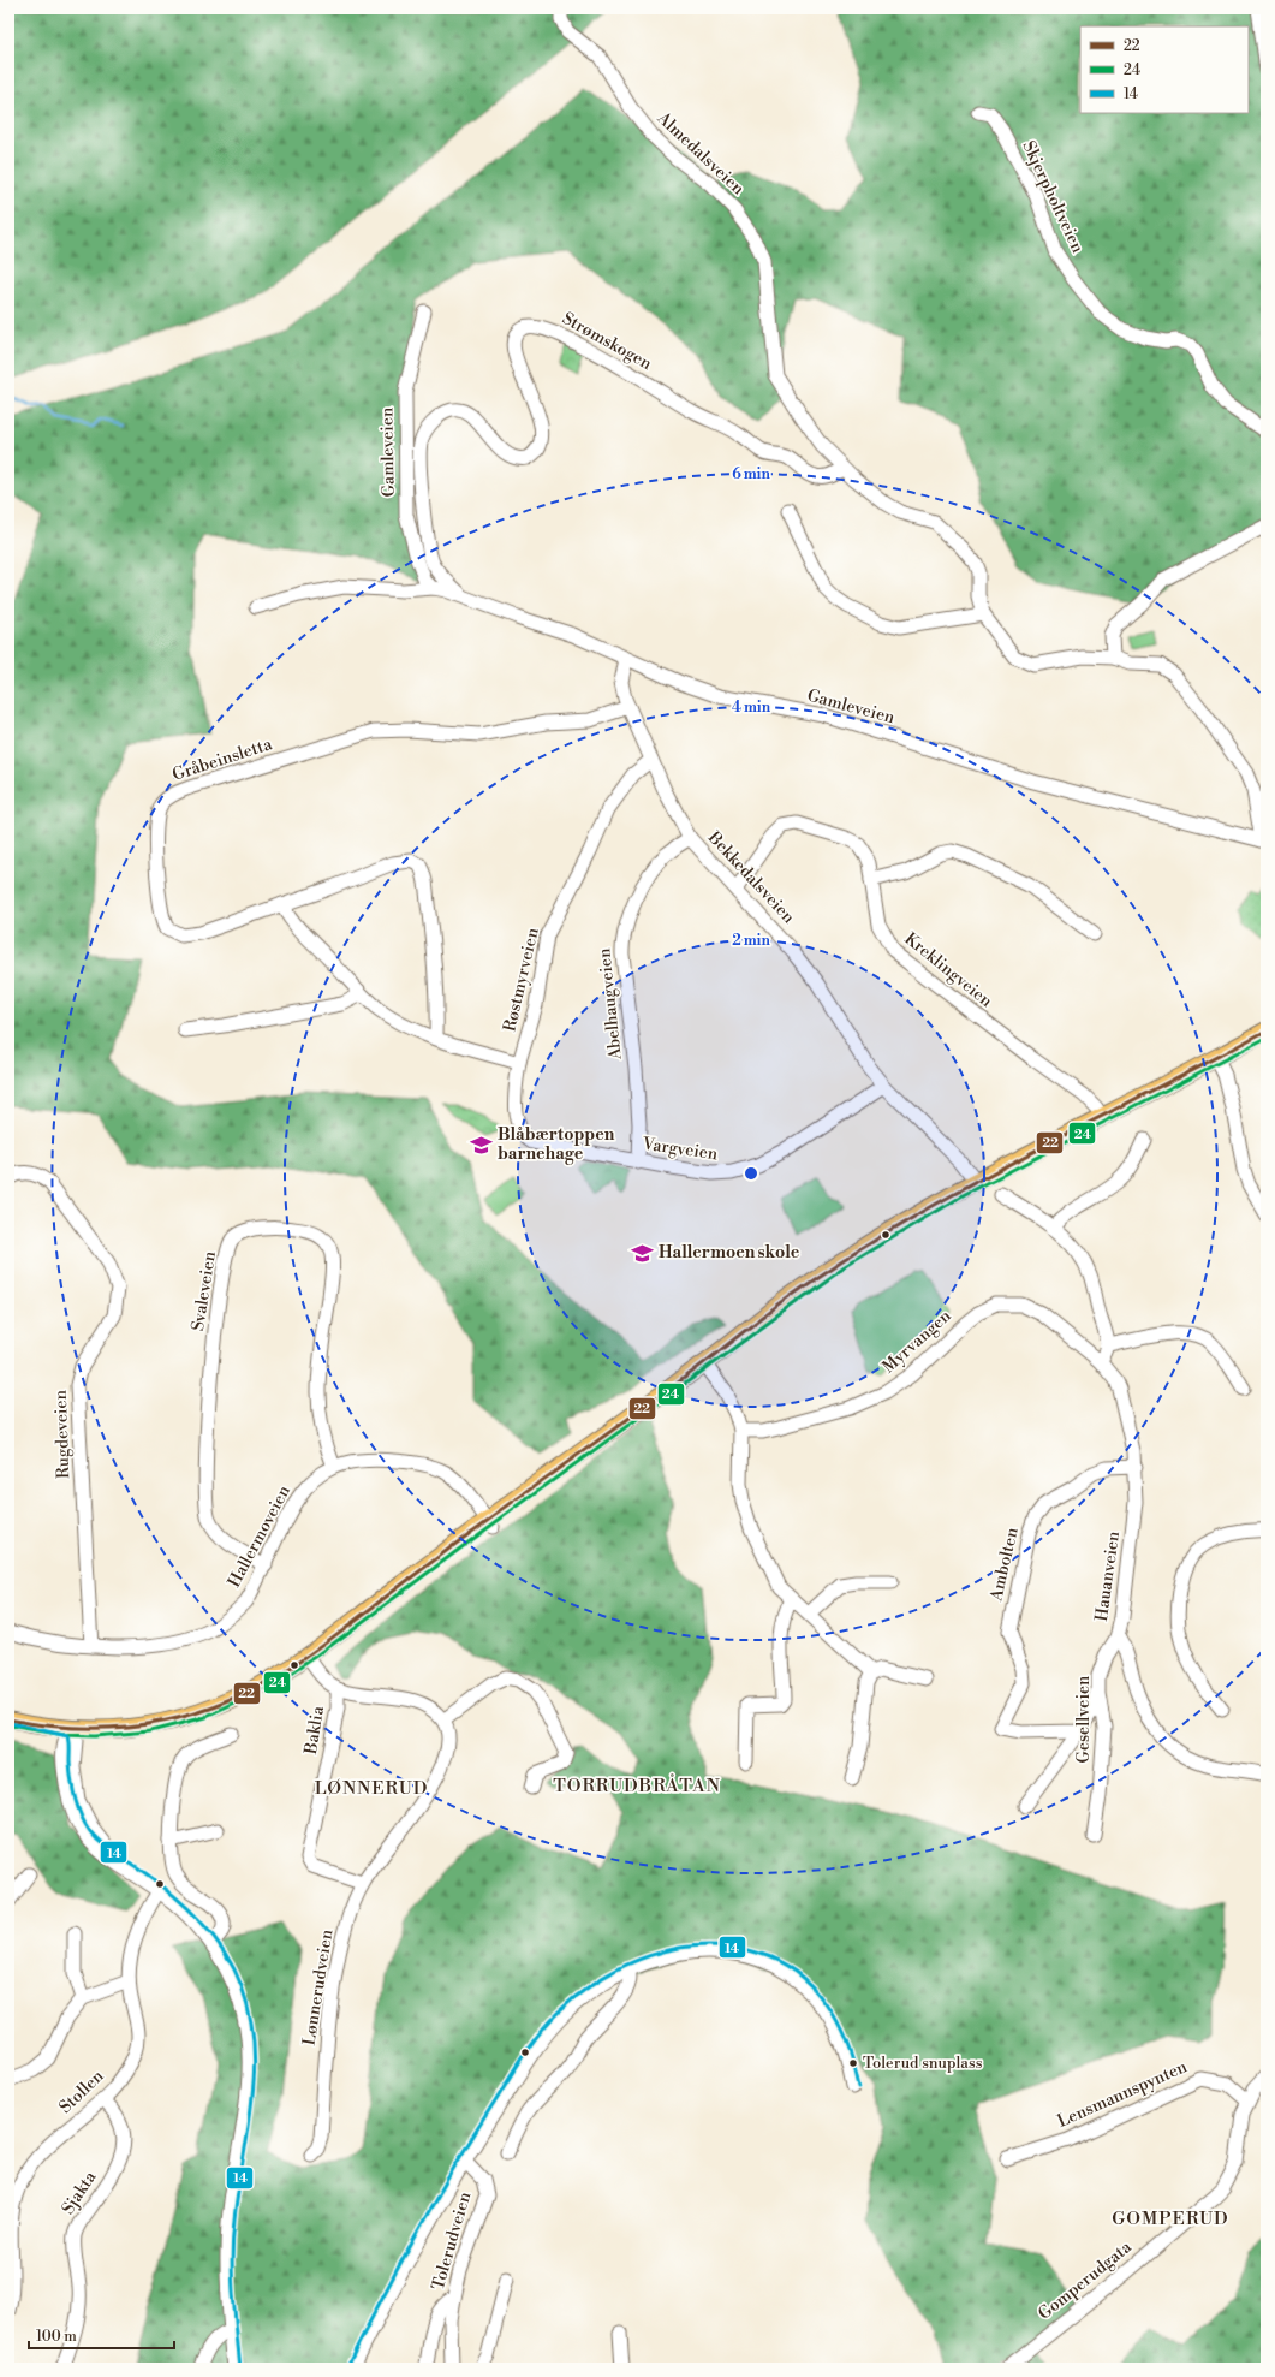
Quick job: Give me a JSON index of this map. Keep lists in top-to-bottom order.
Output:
{
  "streets": {
    "street": [
      "Almedalsveien",
      "Skjerpholtveien",
      "Strømskogen",
      "Gamleveien",
      "Gråbeinsletta",
      "Bekkedalsveien",
      "Kreklingveien",
      "Røstmyrveien",
      "Abelhaugveien",
      "Vargveien",
      "Svaleveien",
      "Myrvangen",
      "Rugdeveien",
      "Hallermoveien",
      "Ambolten",
      "Hauanveien",
      "Gesellveien",
      "Baklia",
      "Lønnerudveien",
      "Stollen",
      "Lensmannspynten",
      "Sjakta",
      "Tolerudveien",
      "Gomperudgata"
    ]
  },
  "crossings": [
    ["Almedalsveien", "Strømskogen"],
    ["Almedalsveien", "Gamleveien"],
    ["Strømskogen", "Gamleveien"],
    ["Gamleveien", "Bekkedalsveien"],
    ["Gråbeinsletta", "Bekkedalsveien"],
    ["Bekkedalsveien", "Kreklingveien"],
    ["Bekkedalsveien", "Røstmyrveien"],
    ["Bekkedalsveien", "Abelhaugveien"],
    ["Bekkedalsveien", "Vargveien"],
    ["Røstmyrveien", "Vargveien"],
    ["Abelhaugveien", "Vargveien"],
    ["Svaleveien", "Hallermoveien"],
    ["Myrvangen", "Hauanveien"],
    ["Rugdeveien", "Hallermoveien"],
    ["Ambolten", "Hauanveien"],
    ["Hauanveien", "Gesellveien"],
    ["Baklia", "Lønnerudveien"],
    ["Stollen", "Sjakta"],
    ["Lensmannspynten", "Gomperudgata"]
  ],
  "districts": ["TORRUDBRÅTAN", "LØNNERUD", "GOMPERUD"],
  "places": {
    "school or university": ["Blåbærtoppen barnehage", "Hallermoen skole"],
    "other": ["Tolerud snuplass"]
  },
  "lines": ["transit line 22", "transit line 24", "transit line 14"],
  "legend": ["22", "24", "14"],
  "scale_bar": "100 m",
  "rings": ["6 min", "4 min", "2 min"]
}
